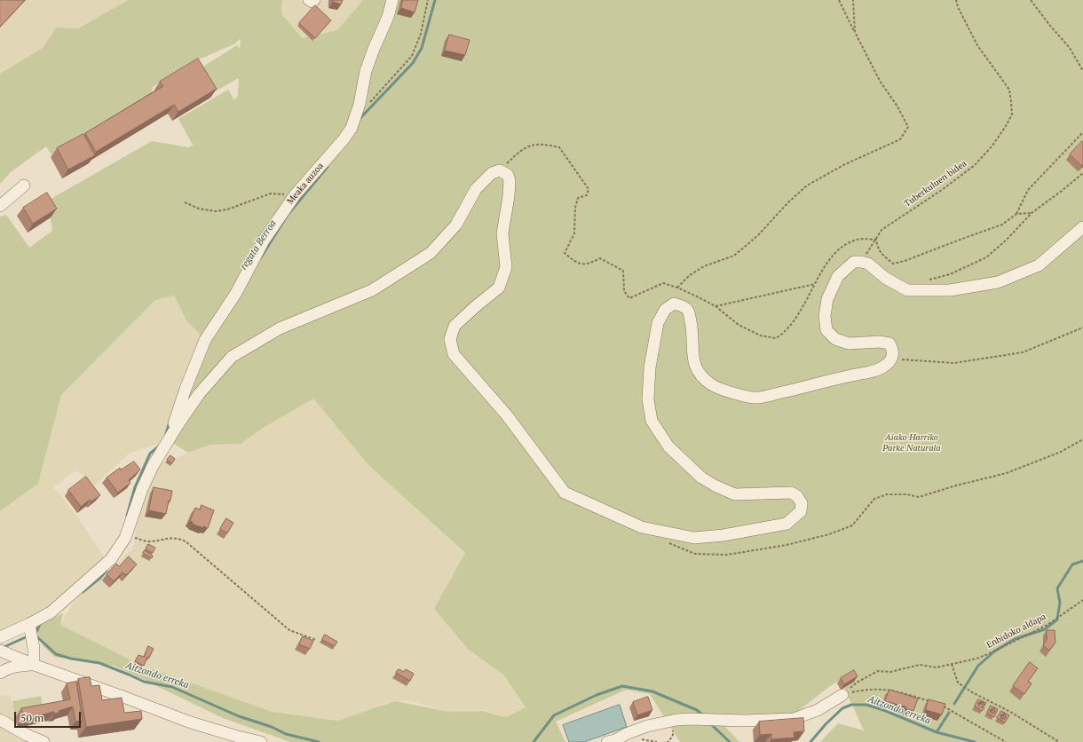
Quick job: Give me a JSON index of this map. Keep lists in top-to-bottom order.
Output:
{
  "streets": {
    "street": ["Meaka auzoa"],
    "path": ["Tuberkuluen bidea", "Enbidoko aldapa"]
  },
  "water": ["regata Berroa", "Aitzondo erreka"],
  "parks": ["Aiako Harriko Parke Naturala"],
  "scale_bar": "50 m"
}
